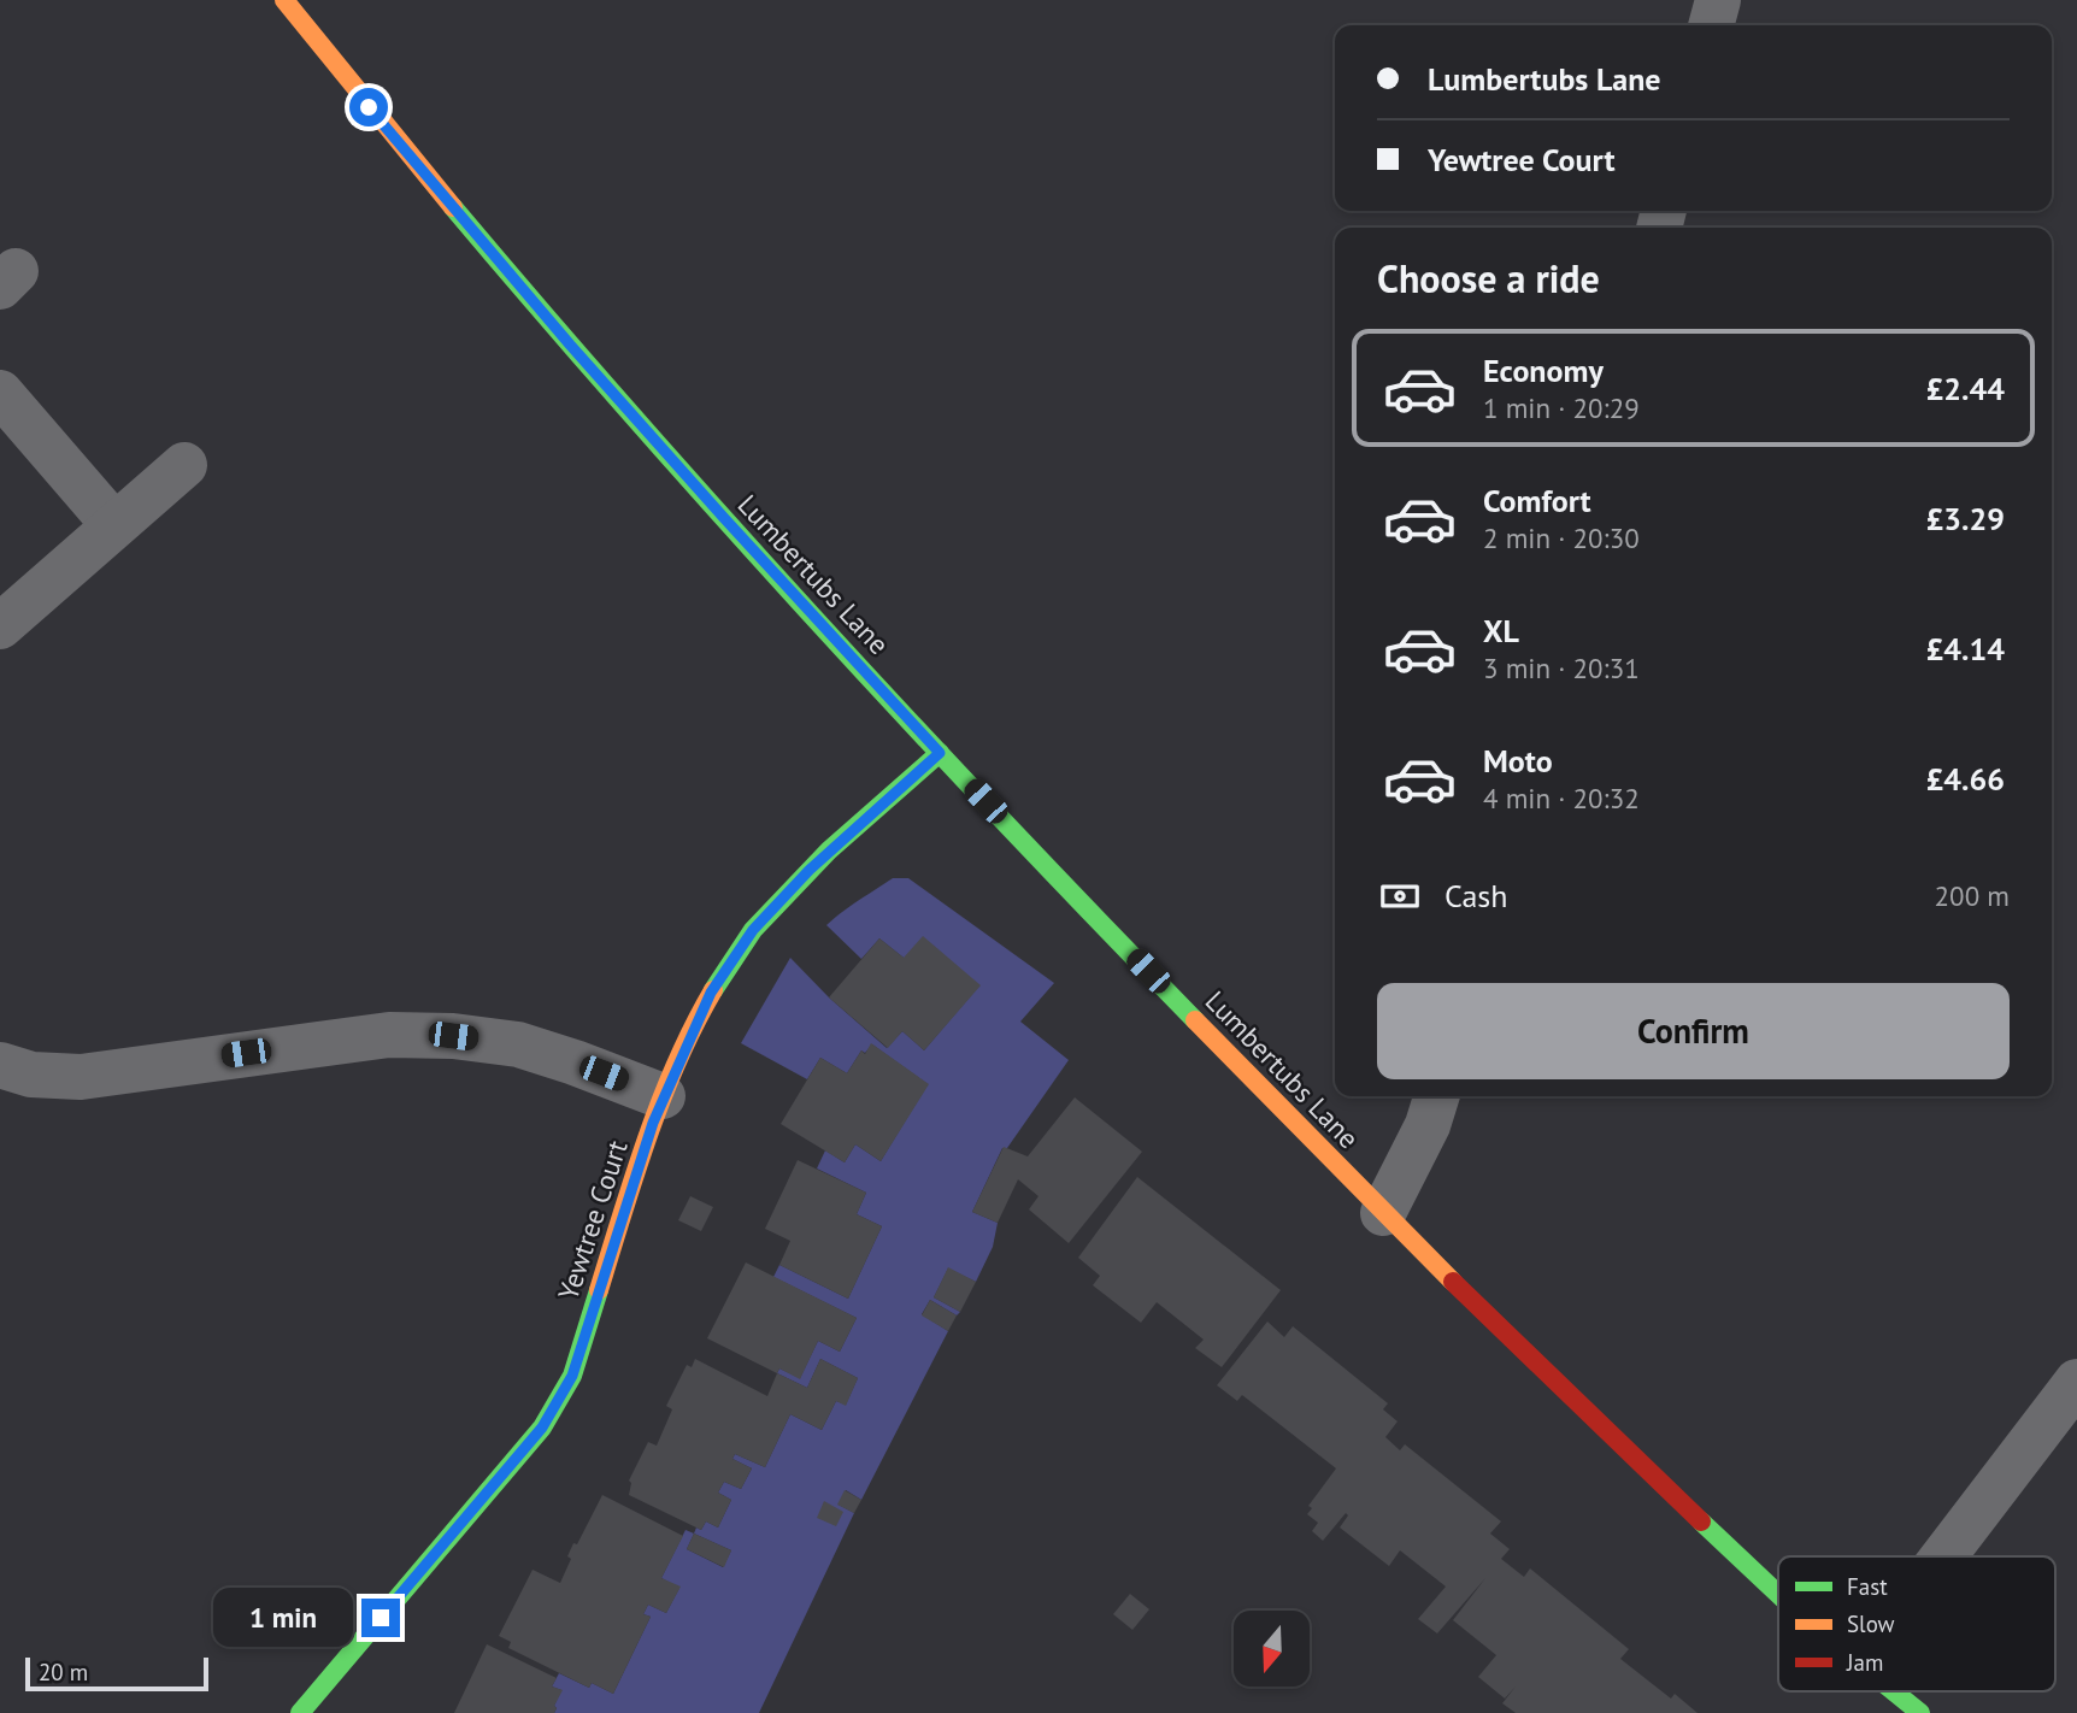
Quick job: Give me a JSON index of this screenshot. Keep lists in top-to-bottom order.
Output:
{
  "streets": {
    "street": ["Lumbertubs Lane", "Yewtree Court"]
  },
  "crossings": [
    ["Lumbertubs Lane", "Yewtree Court"]
  ],
  "legend": ["Fast", "Slow", "Jam"],
  "scale_bar": "20 m",
  "north": "bottom",
  "page": {
    "banner": ["Lumbertubs Lane", "Yewtree Court"],
    "heading": "Choose a ride",
    "list": [
      {
        "name": "Economy",
        "note": "1 min · 20:29",
        "value": "£2.44"
      },
      {
        "name": "Comfort",
        "note": "2 min · 20:30",
        "value": "£3.29"
      },
      {
        "name": "XL",
        "note": "3 min · 20:31",
        "value": "£4.14"
      },
      {
        "name": "Moto",
        "note": "4 min · 20:32",
        "value": "£4.66"
      }
    ],
    "pay": ["Cash", "200 m"],
    "buttons": "Confirm",
    "bubble": "1 min",
    "scale": "20 m"
  }
}
